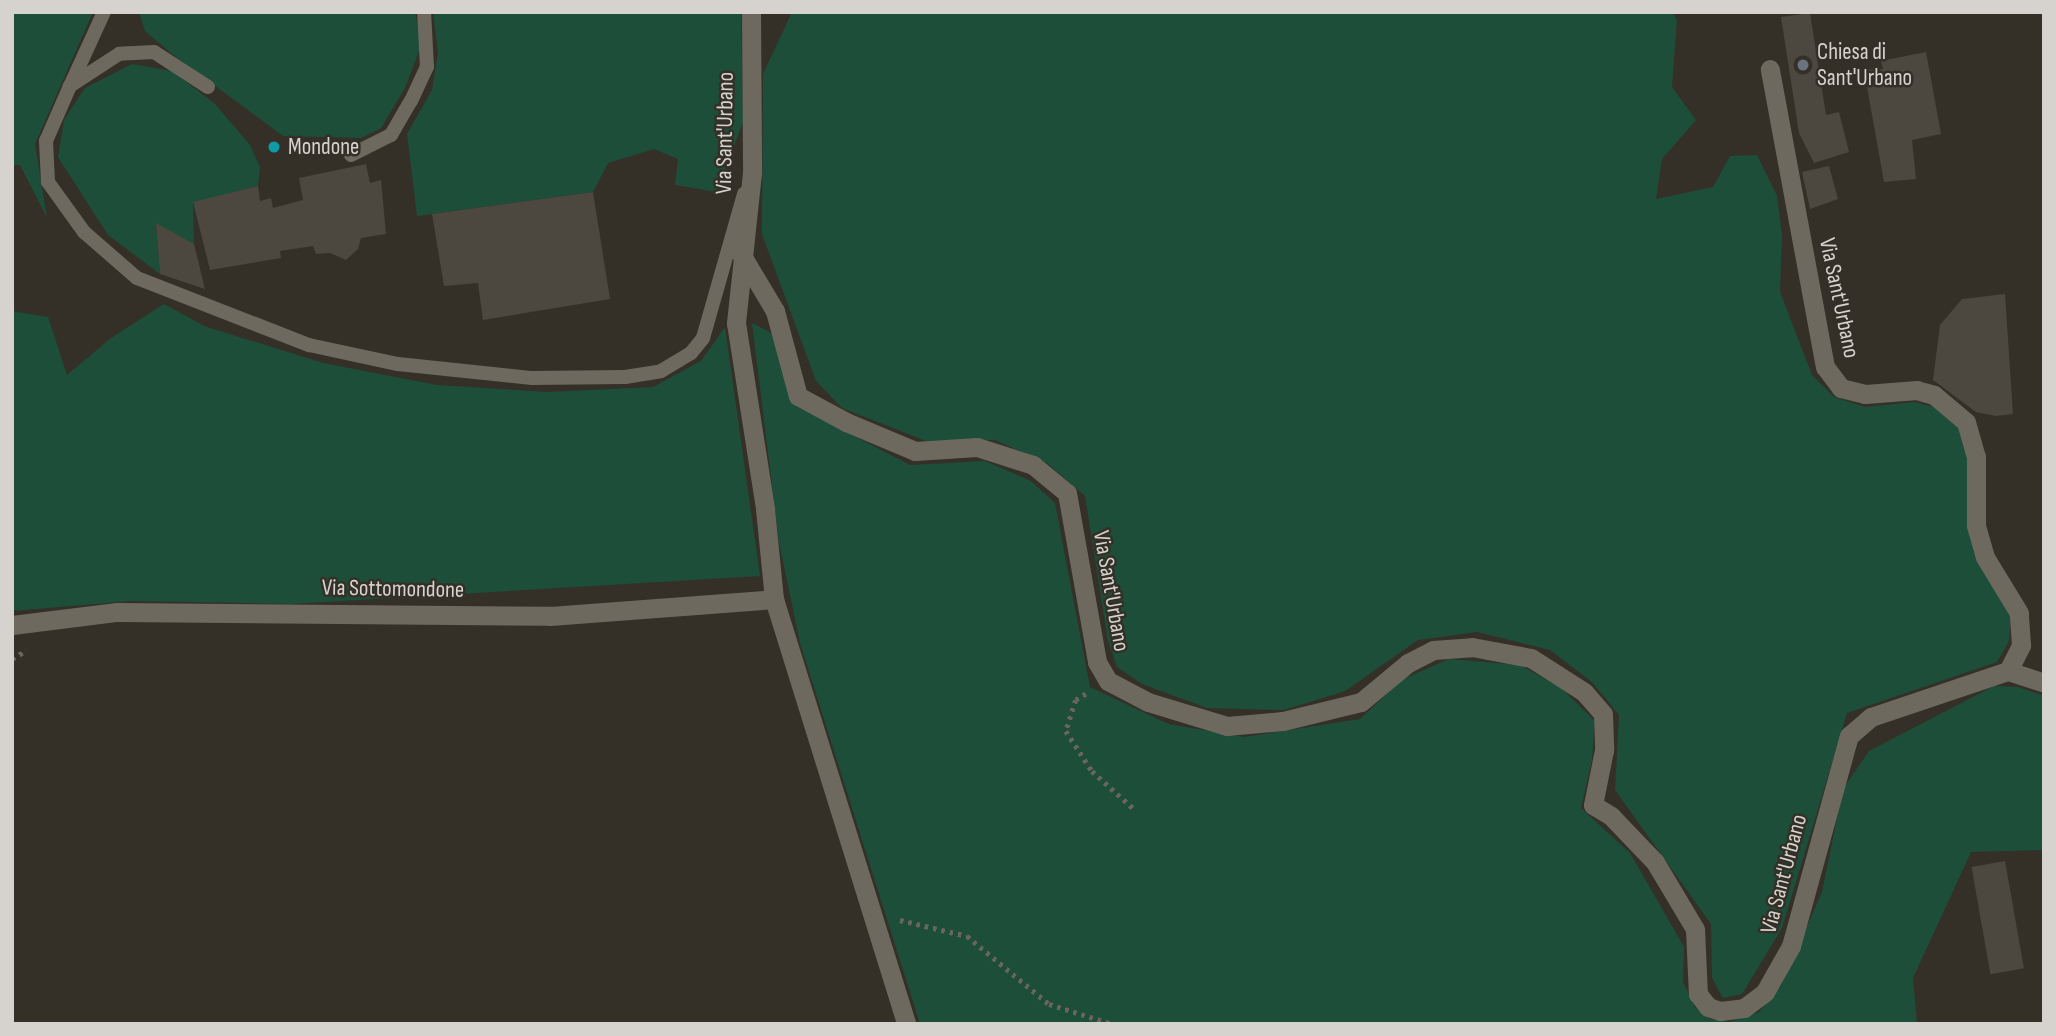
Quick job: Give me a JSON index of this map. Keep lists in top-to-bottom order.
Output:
{
  "streets": {
    "street": ["Via Sant'Urbano", "Via Sottomondone"]
  },
  "crossings": [
    ["Via Sant'Urbano", "Via Sottomondone"]
  ],
  "places": ["Chiesa di Sant'Urbano", "Mondone"]
}
